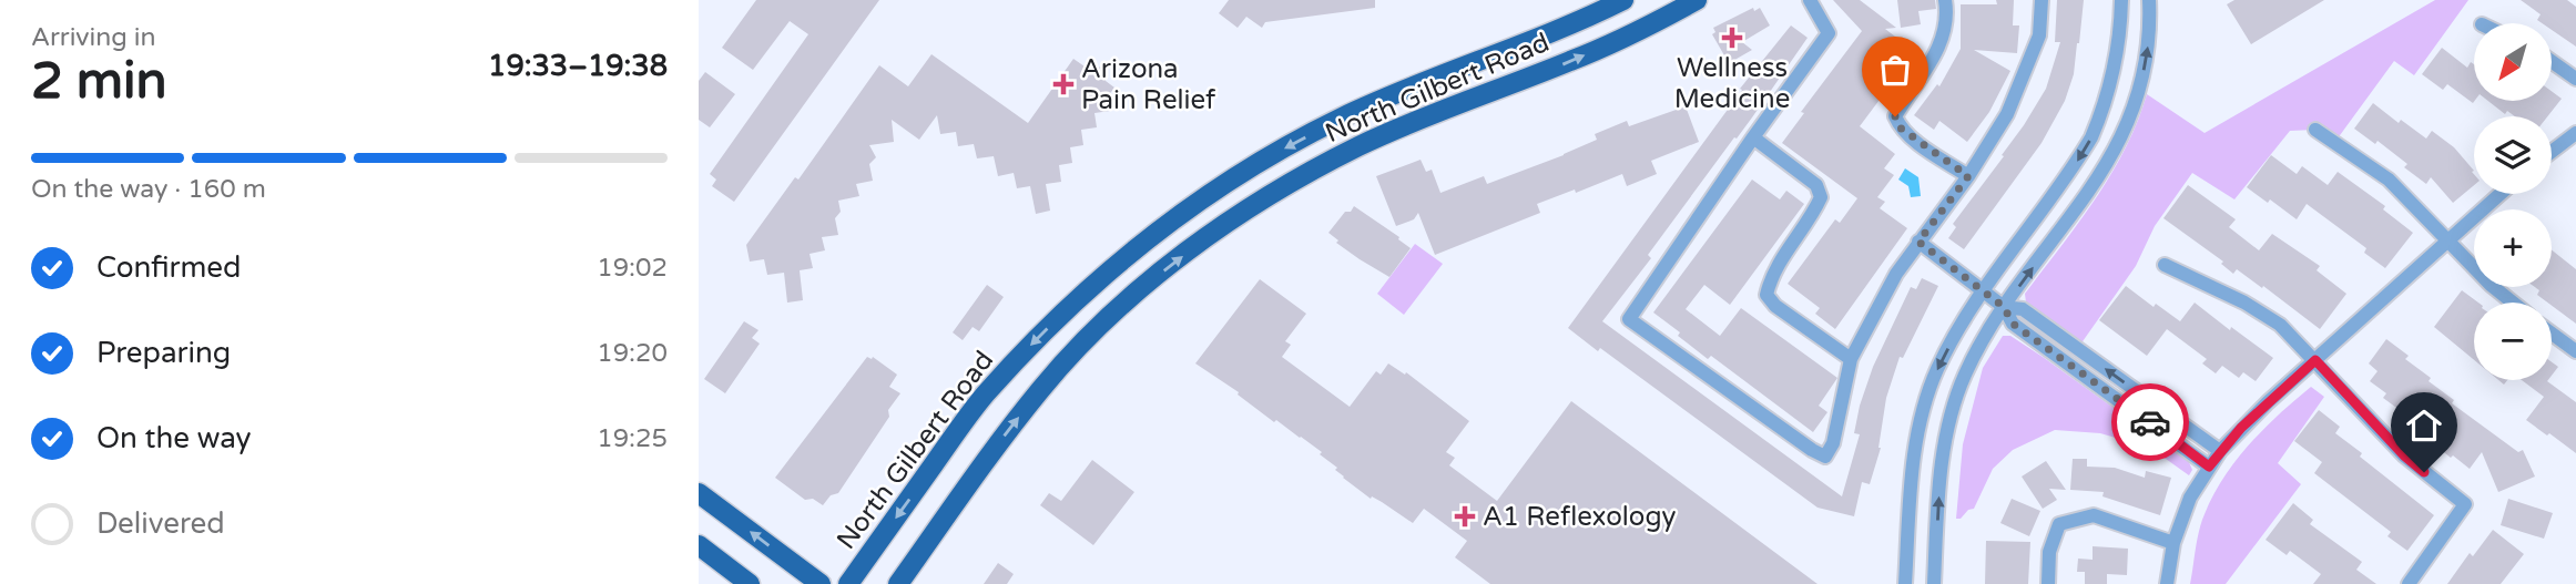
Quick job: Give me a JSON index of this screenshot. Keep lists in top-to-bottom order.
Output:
{
  "streets": {
    "main road": ["North Gilbert Road"]
  },
  "places": {
    "health": ["Wellness Medicine", "Arizona Pain Relief", "A1 Reflexology"]
  },
  "north": "bottom left",
  "page": {
    "heading": ["2 min", "Arriving in", "19:33–19:38"],
    "map_buttons": ["+", "−"],
    "bar": "On the way · 160 m",
    "list": [
      ["Confirmed", "19:02"],
      ["Preparing", "19:20"],
      ["On the way", "19:25"],
      "Delivered"
    ]
  }
}
